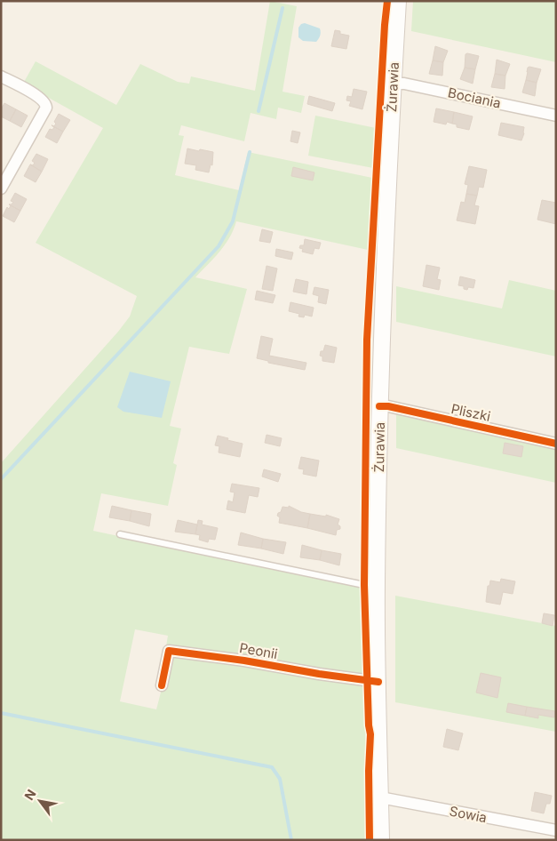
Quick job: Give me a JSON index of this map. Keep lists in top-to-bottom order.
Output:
{
  "streets": {
    "main road": ["Żurawia"],
    "street": [
      "Bociania",
      "Pliszki",
      "Peonii",
      "Sowia"
    ]
  },
  "crossings": [
    ["Żurawia", "Bociania"],
    ["Żurawia", "Pliszki"],
    ["Żurawia", "Peonii"],
    ["Żurawia", "Sowia"]
  ],
  "north": "top left"
}
